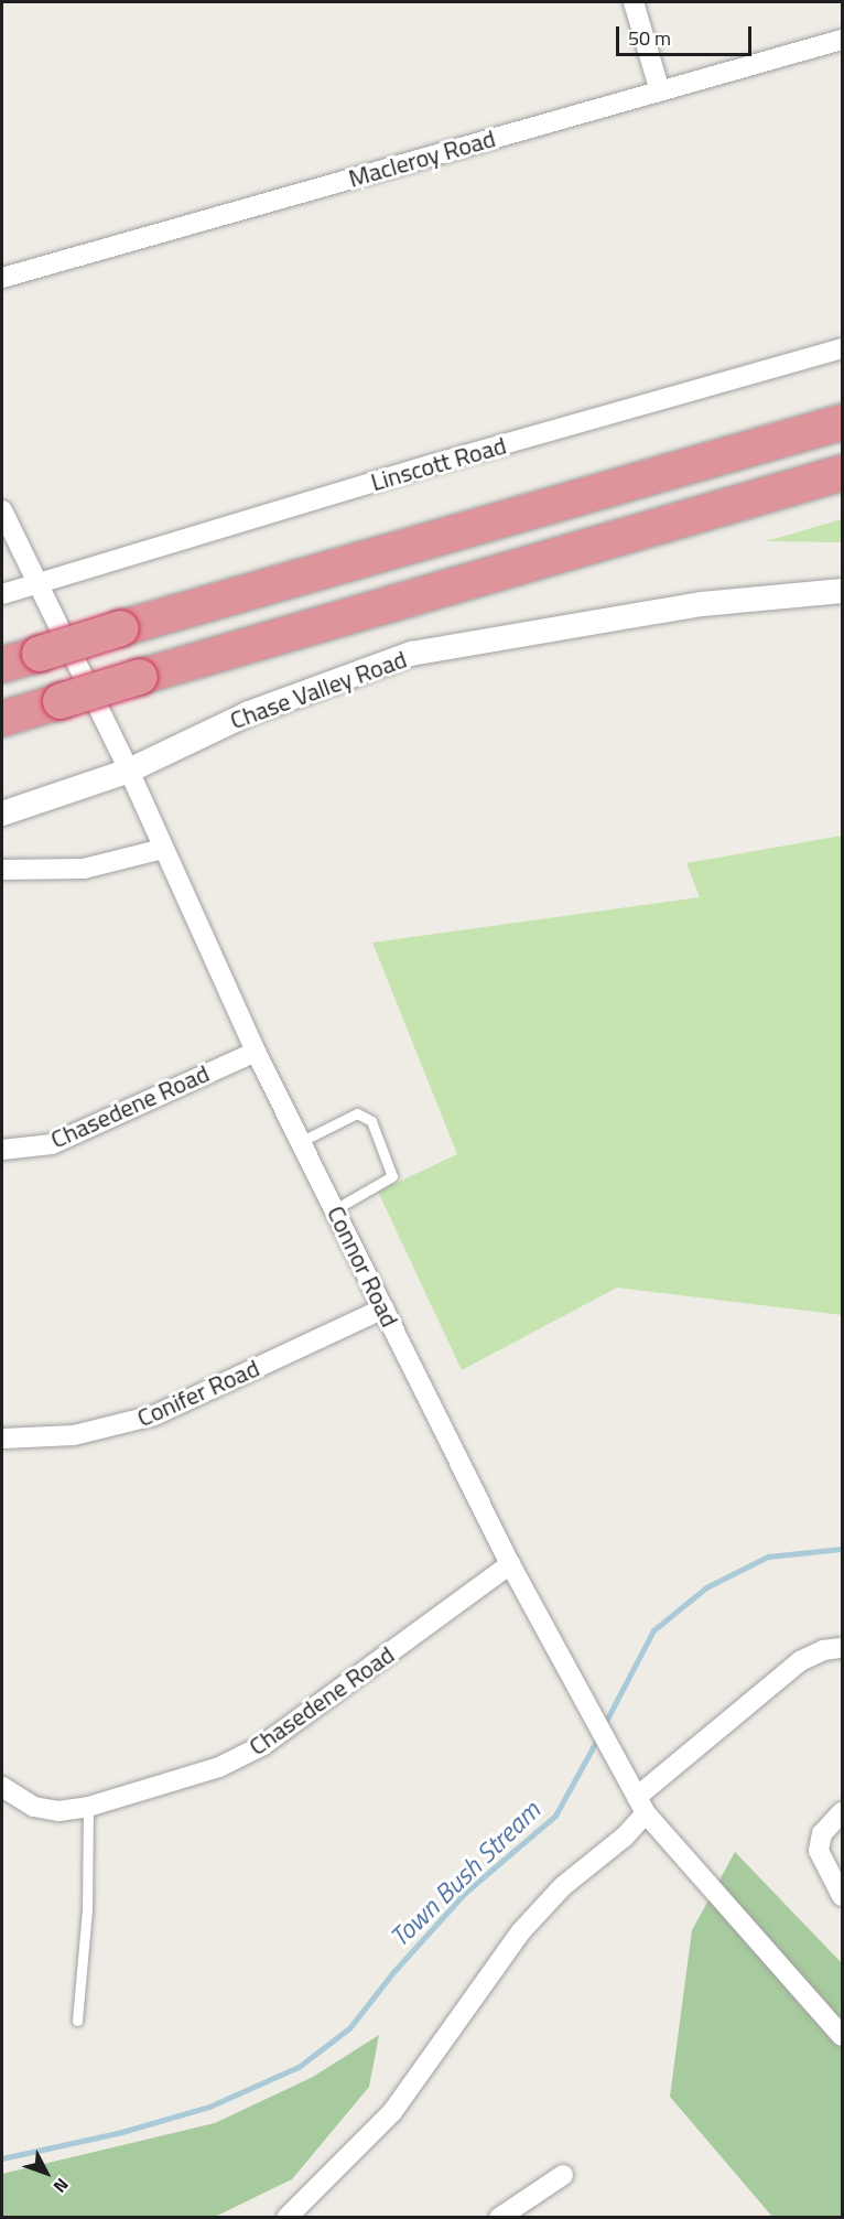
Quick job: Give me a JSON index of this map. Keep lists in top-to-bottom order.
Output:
{
  "streets": {
    "street": [
      "Macleroy Road",
      "Linscott Road",
      "Chase Valley Road",
      "Chasedene Road",
      "Connor Road",
      "Conifer Road"
    ]
  },
  "crossings": [
    ["Chase Valley Road", "Connor Road"],
    ["Chasedene Road", "Connor Road"],
    ["Connor Road", "Conifer Road"]
  ],
  "water": ["Town Bush Stream"],
  "scale_bar": "50 m",
  "north": "bottom right"
}
